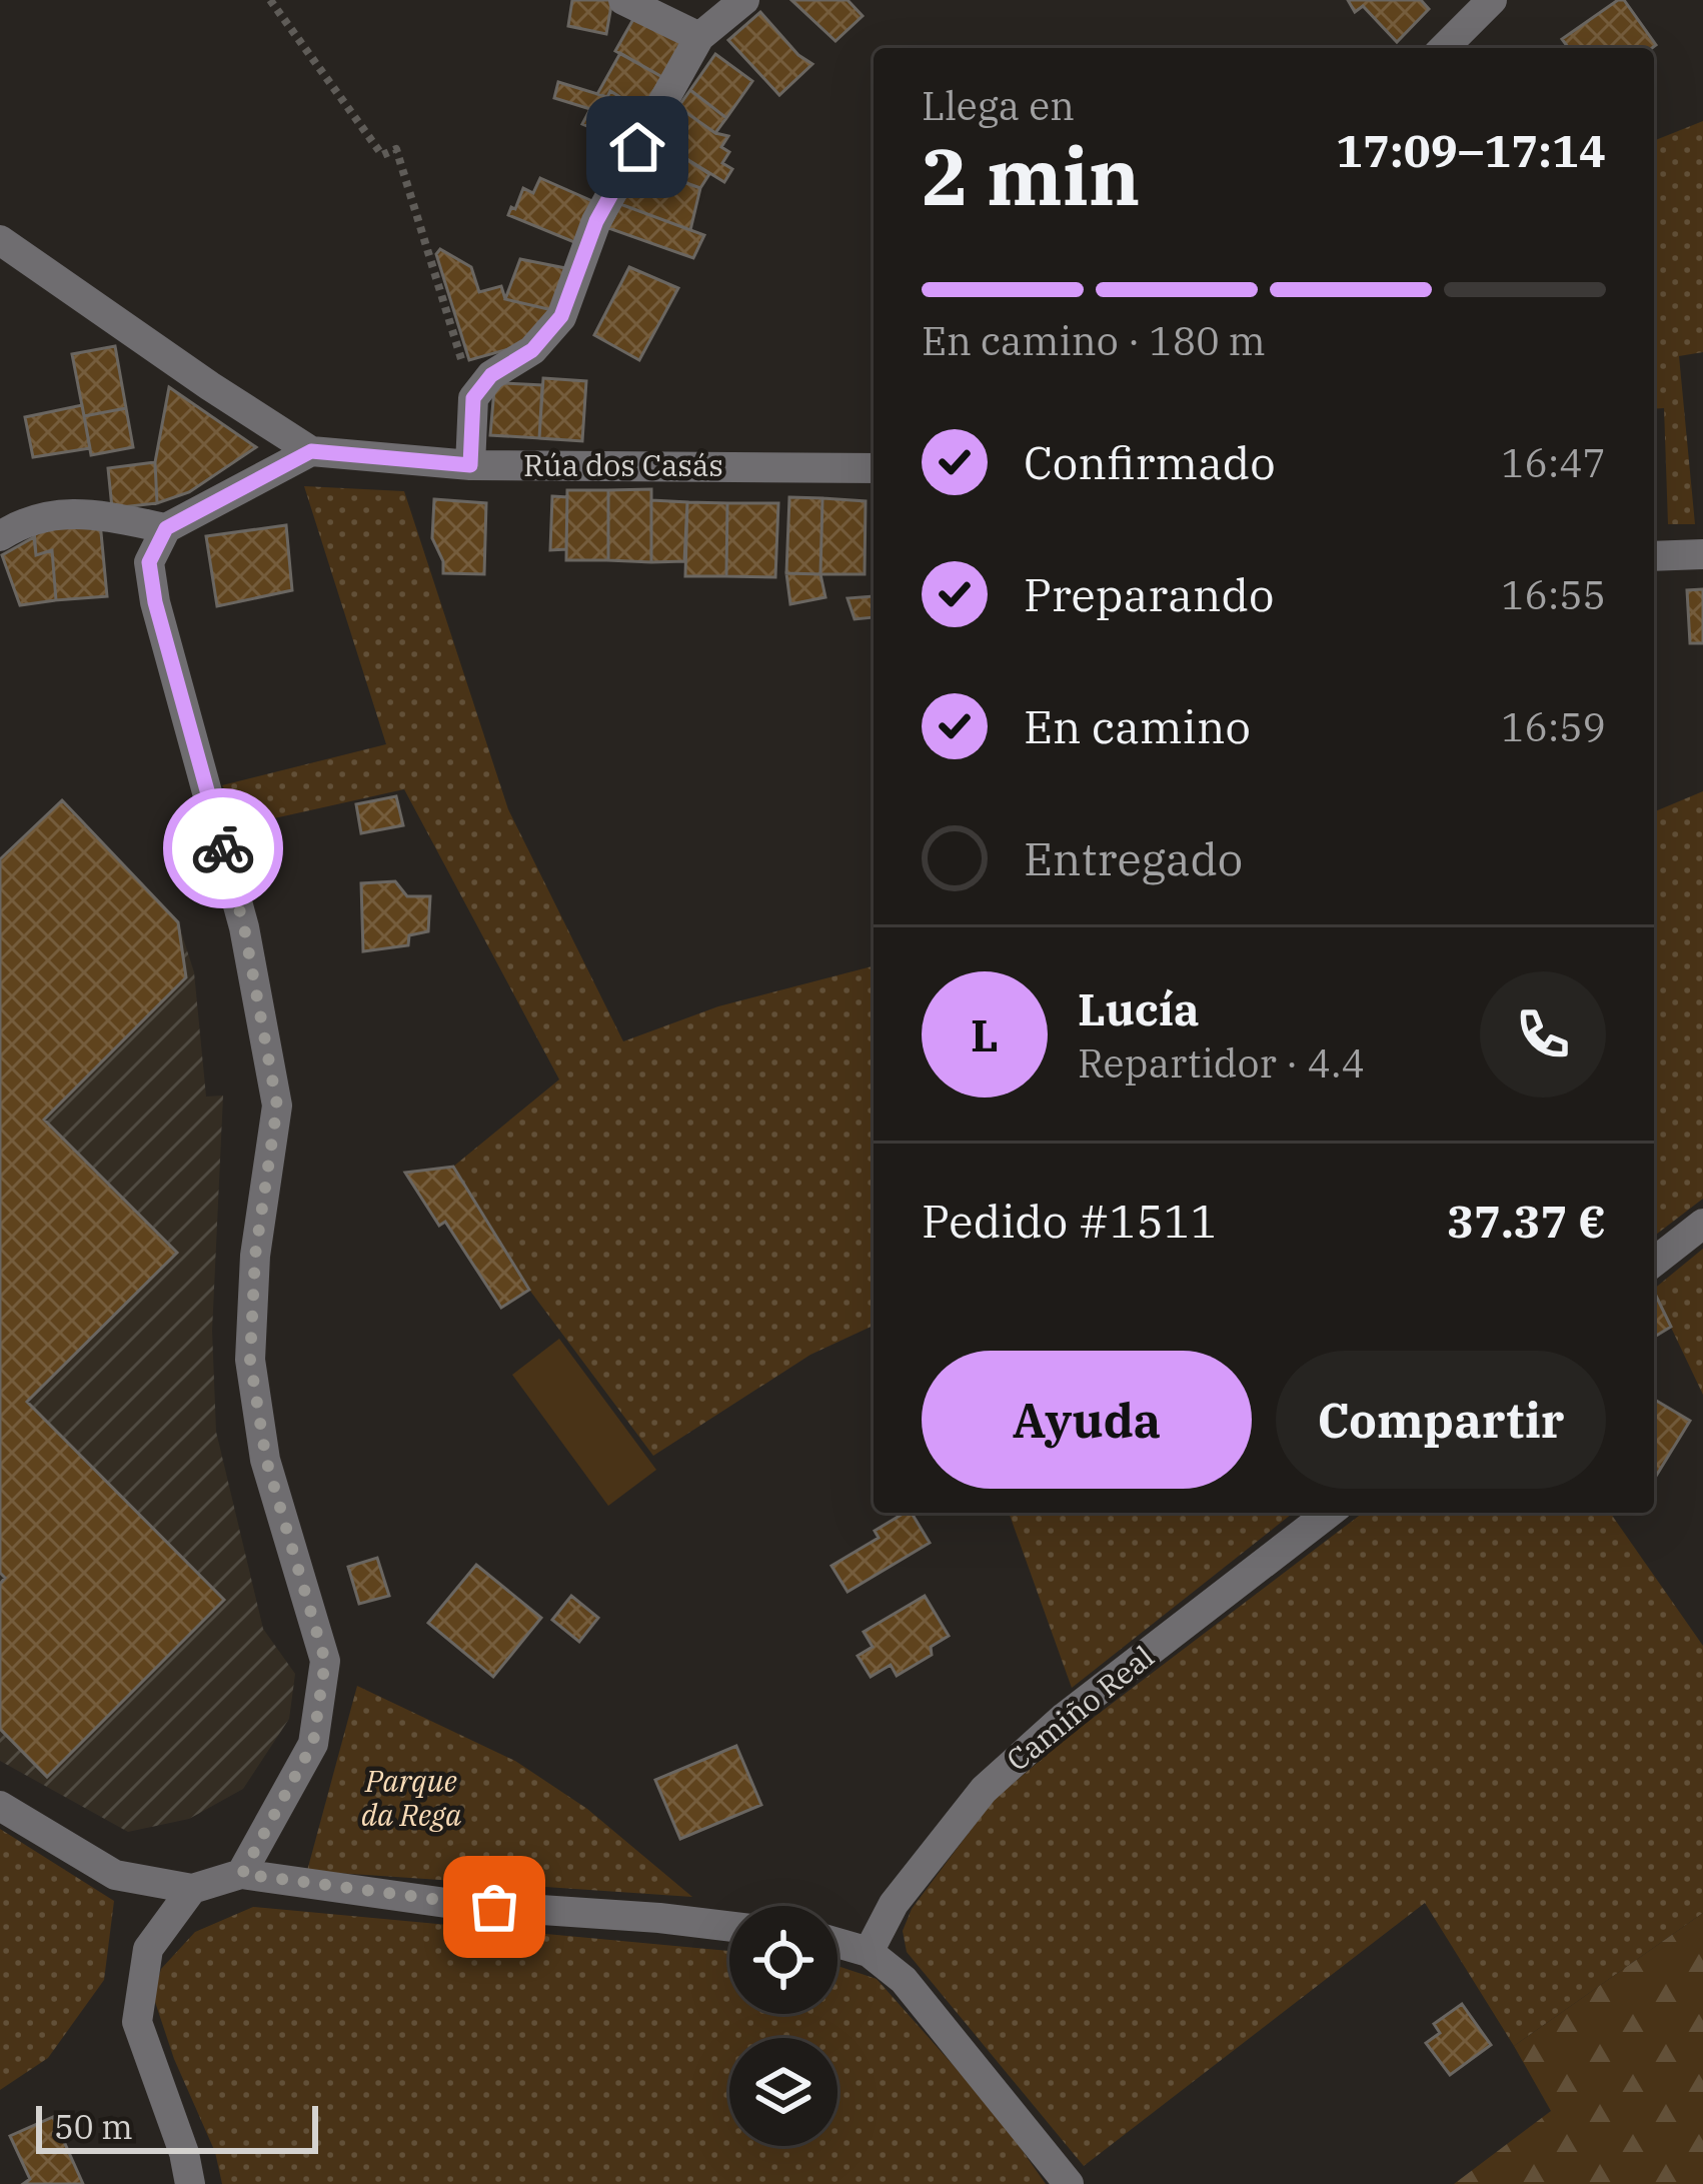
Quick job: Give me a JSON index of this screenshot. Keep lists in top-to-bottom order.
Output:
{
  "streets": {
    "street": ["Rúa dos Casás", "Camiño Real"]
  },
  "parks": ["Parque da Rega"],
  "scale_bar": "50 m",
  "page": {
    "heading": ["2 min", "Llega en", "17:09–17:14"],
    "panel": [
      "Lucía",
      "Repartidor · 4.4",
      "Pedido #1511",
      "37.37 €"
    ],
    "bar": "En camino · 180 m",
    "list": [
      ["Confirmado", "16:47"],
      ["Preparando", "16:55"],
      ["En camino", "16:59"],
      "Entregado"
    ],
    "round": "L",
    "buttons": ["Ayuda", "Compartir"],
    "scale": "50 m"
  }
}
